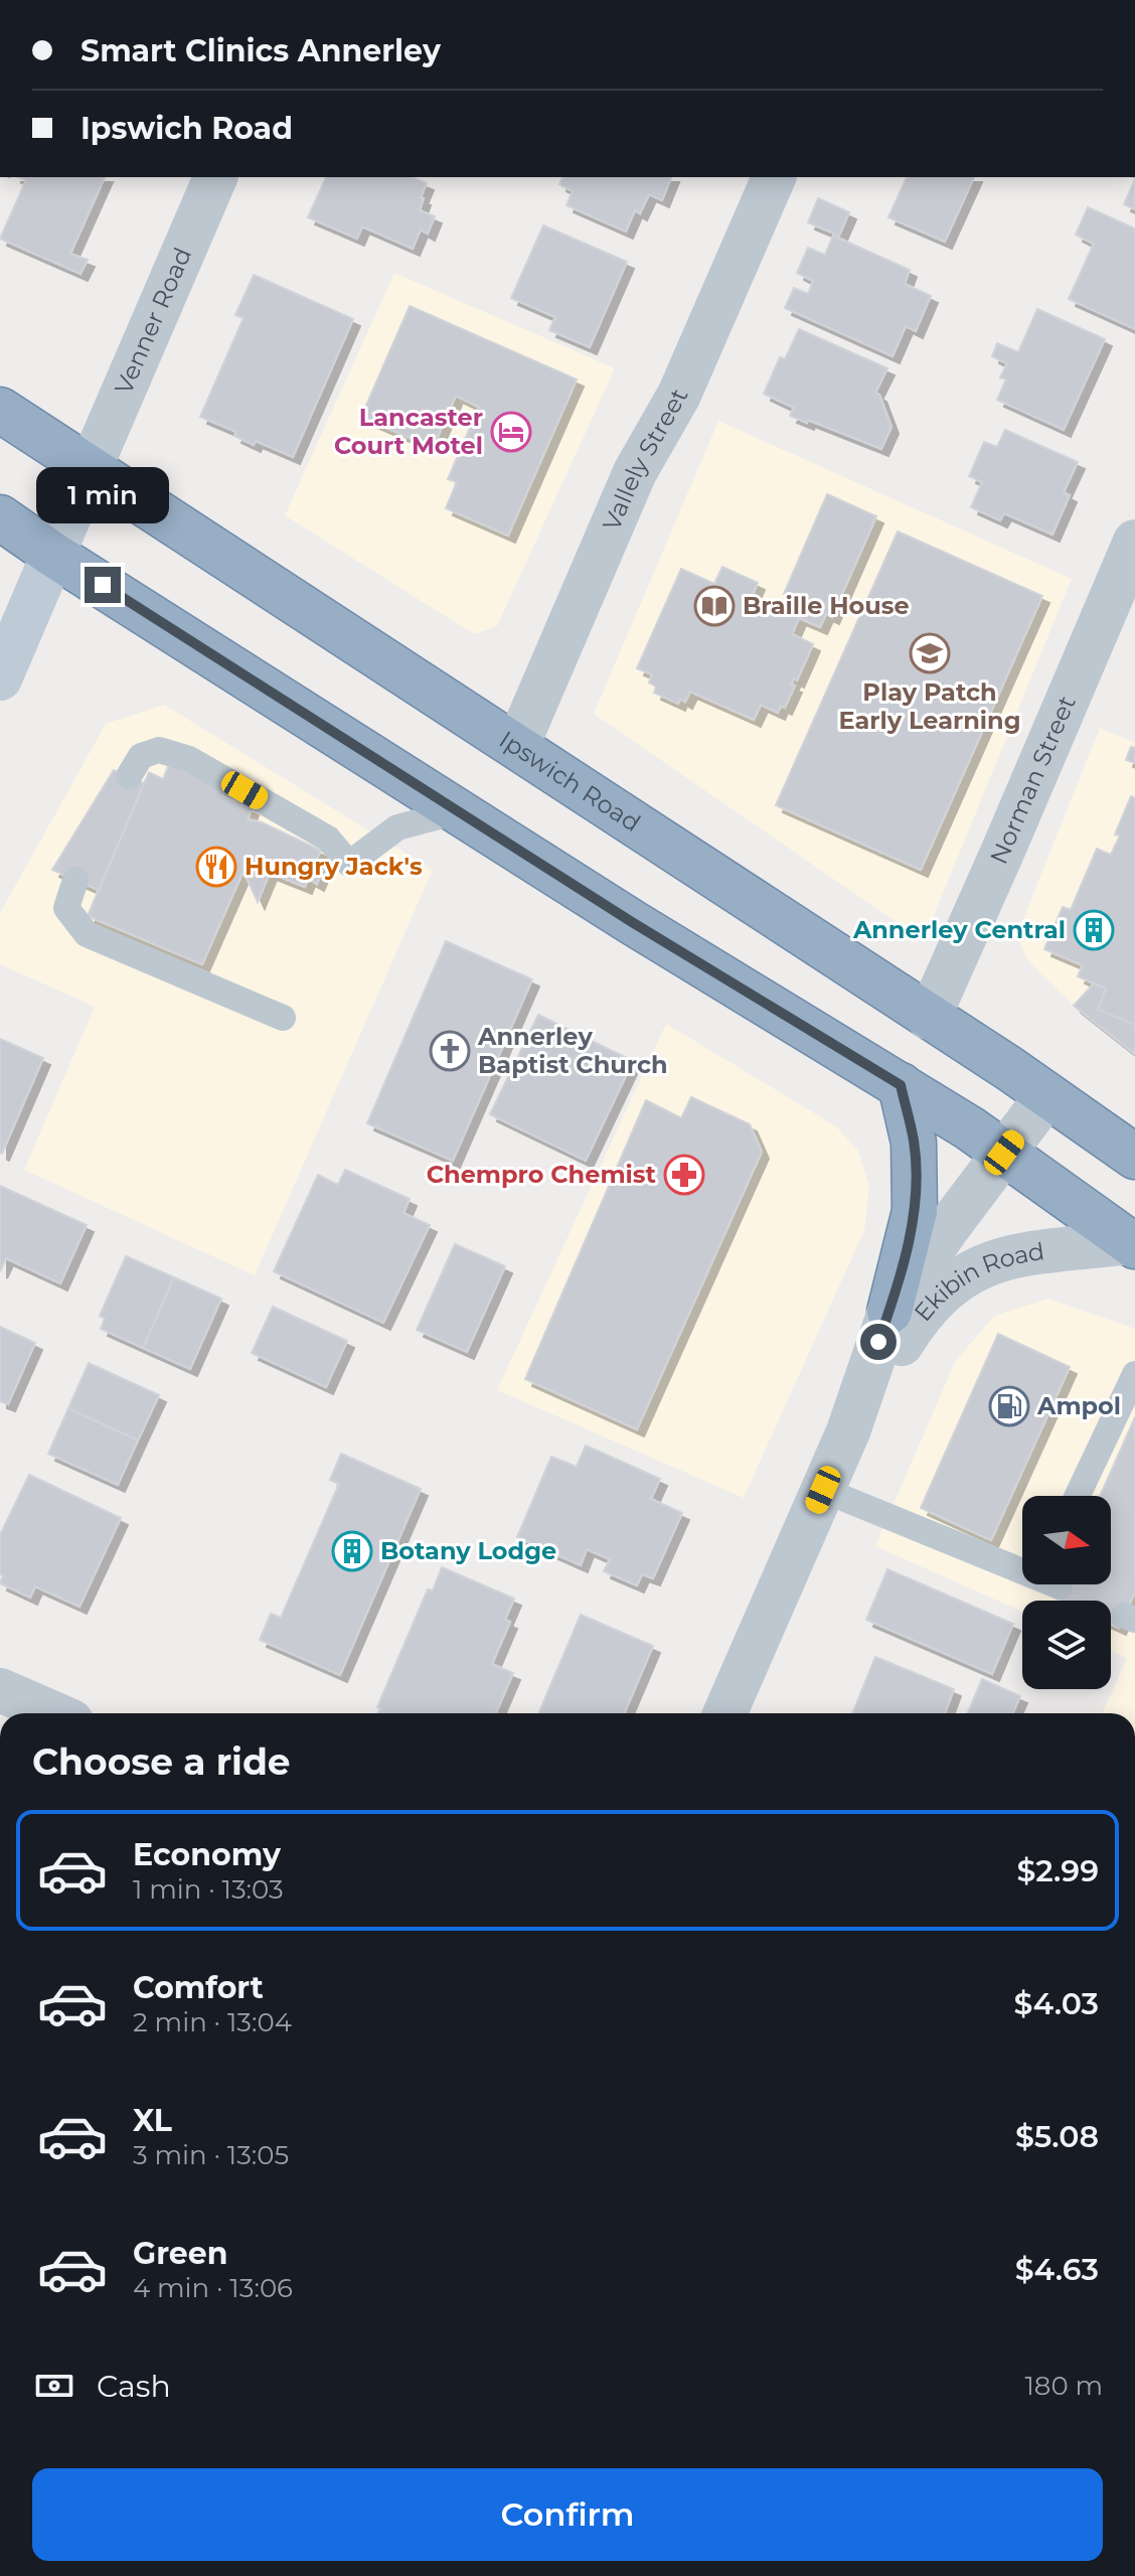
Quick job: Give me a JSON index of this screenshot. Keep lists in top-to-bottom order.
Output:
{
  "streets": {
    "highway": ["Ipswich Road"],
    "street": [
      "Venner Road",
      "Vallely Street",
      "Norman Street",
      "Ekibin Road"
    ]
  },
  "crossings": [
    ["Venner Road", "Ipswich Road"],
    ["Vallely Street", "Ipswich Road"],
    ["Ipswich Road", "Norman Street"],
    ["Ipswich Road", "Ekibin Road"]
  ],
  "places": {
    "hotel": ["Lancaster Court Motel"],
    "library": ["Braille House"],
    "school or university": ["Play Patch Early Learning"],
    "restaurant": ["Hungry Jack's"],
    "building": ["Annerley Central", "Botany Lodge"],
    "church": ["Annerley Baptist Church"],
    "pharmacy": ["Chempro Chemist"],
    "fuel station": ["Ampol"]
  },
  "north": "right",
  "page": {
    "banner": ["Smart Clinics Annerley", "Ipswich Road"],
    "bubble": "1 min",
    "heading": "Choose a ride",
    "list": [
      {
        "name": "Economy",
        "note": "1 min · 13:03",
        "value": "$2.99"
      },
      {
        "name": "Comfort",
        "note": "2 min · 13:04",
        "value": "$4.03"
      },
      {
        "name": "XL",
        "note": "3 min · 13:05",
        "value": "$5.08"
      },
      {
        "name": "Green",
        "note": "4 min · 13:06",
        "value": "$4.63"
      }
    ],
    "pay": ["Cash", "180 m"],
    "buttons": "Confirm"
  }
}
